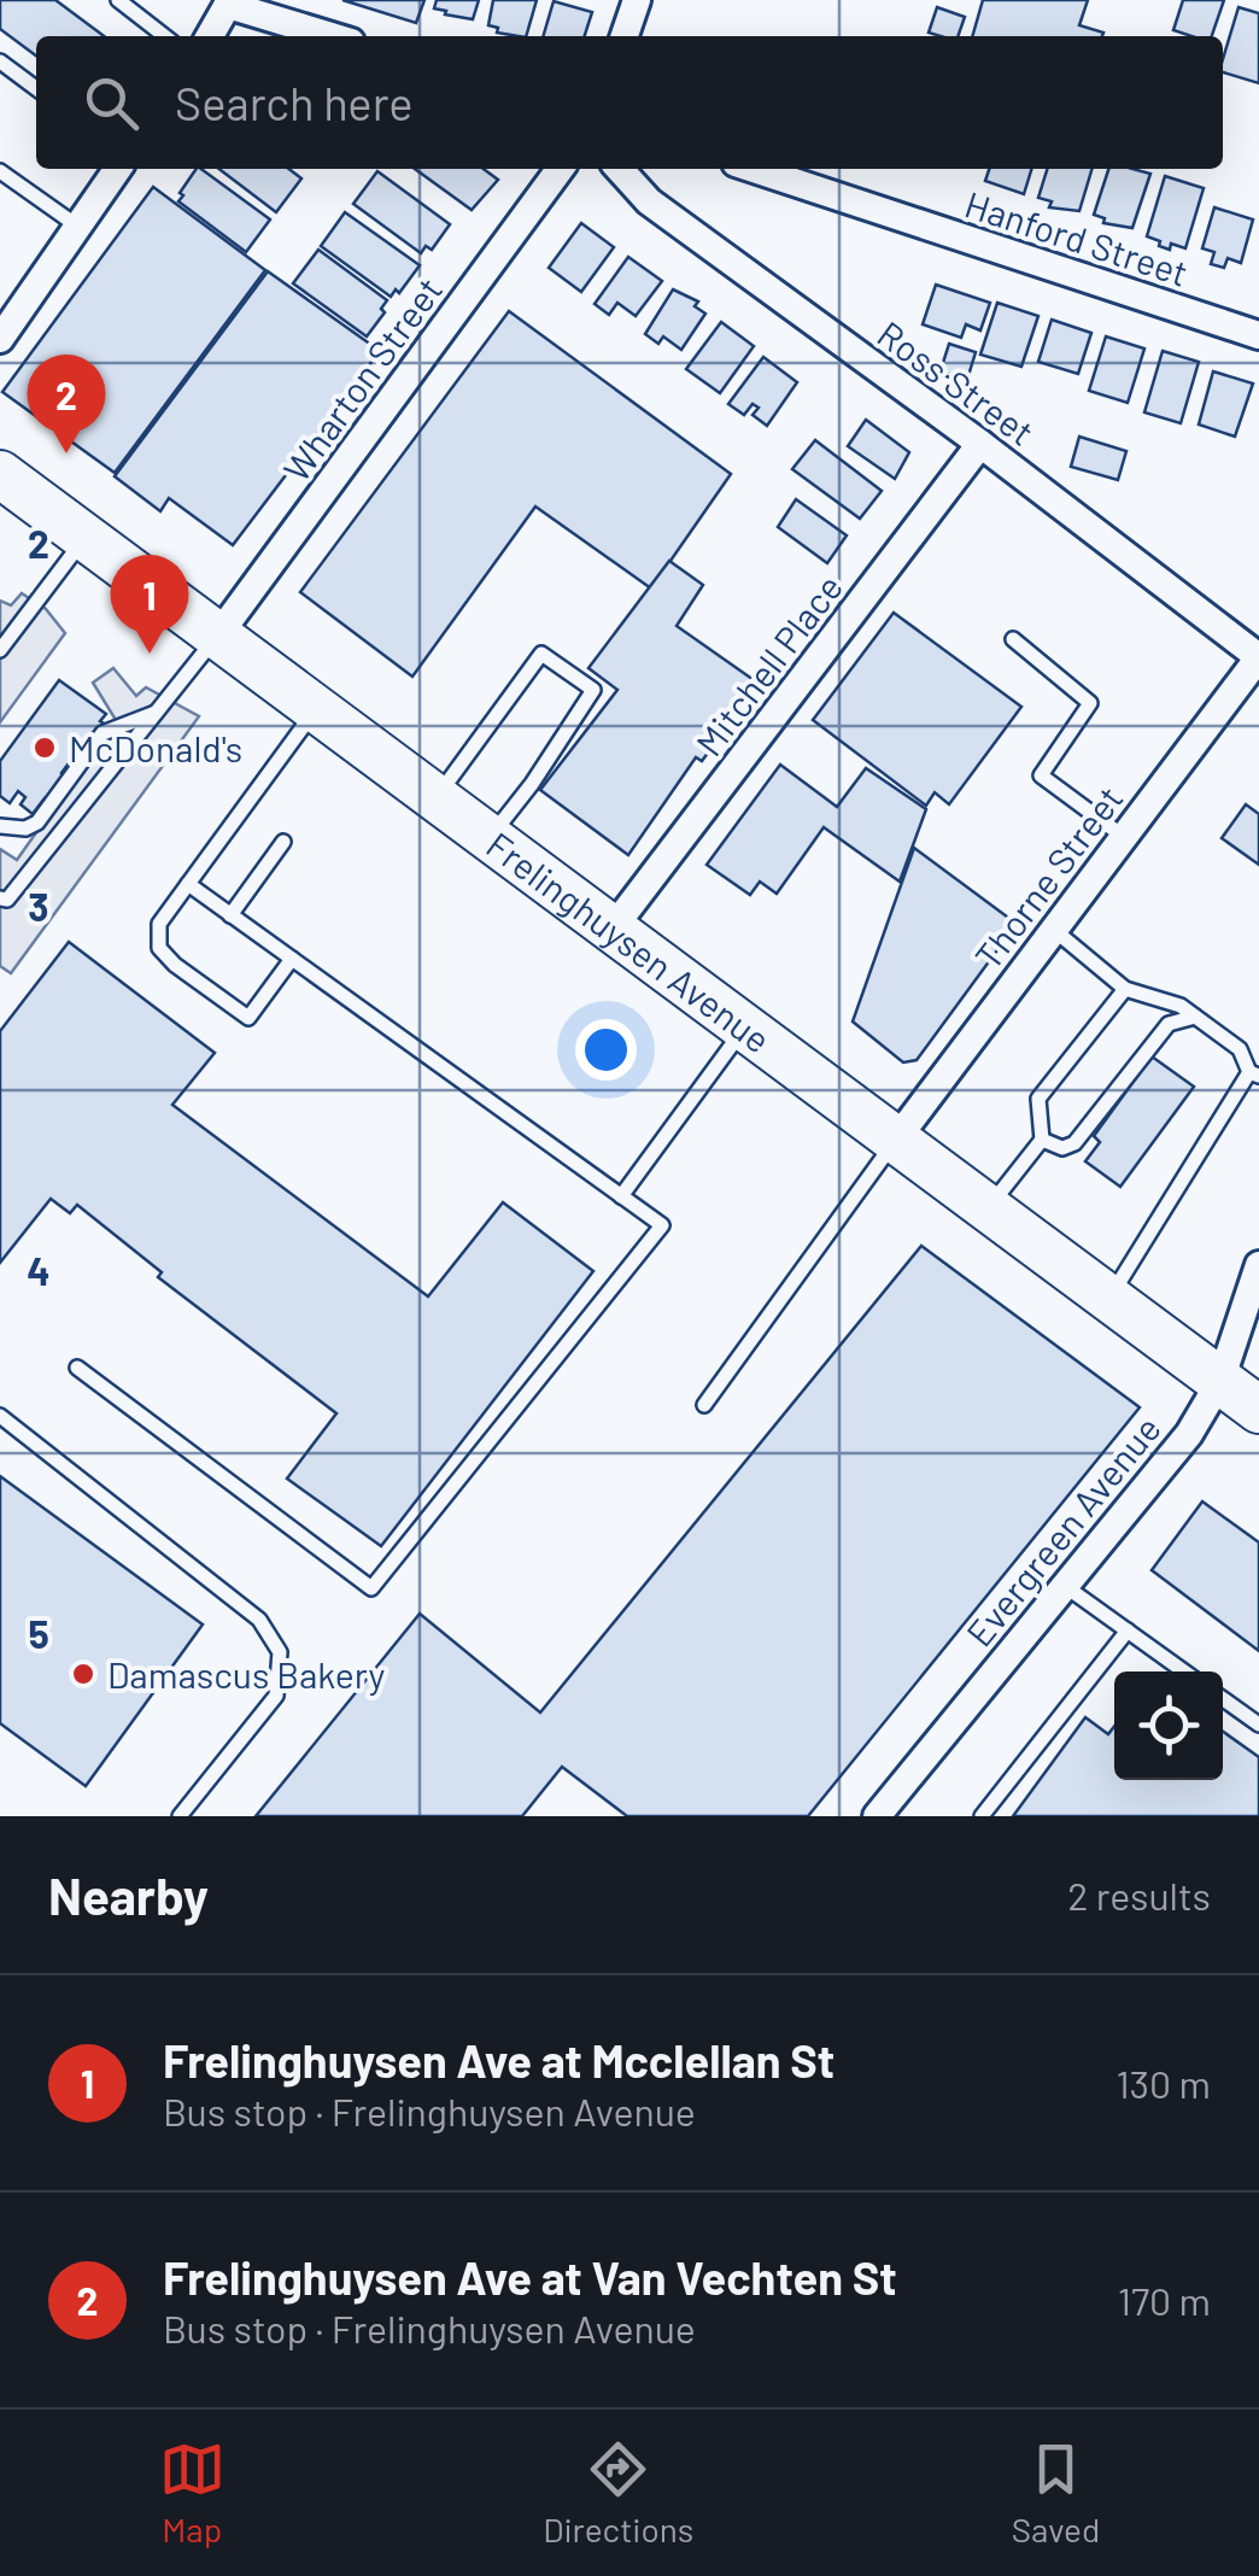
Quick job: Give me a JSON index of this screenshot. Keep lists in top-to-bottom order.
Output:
{
  "streets": {
    "main road": ["Frelinghuysen Avenue"],
    "street": [
      "Hanford Street",
      "Wharton Street",
      "Ross Street",
      "Mitchell Place",
      "Thorne Street",
      "Evergreen Avenue"
    ]
  },
  "crossings": [
    ["Wharton Street", "Frelinghuysen Avenue"],
    ["Ross Street", "Mitchell Place"],
    ["Ross Street", "Thorne Street"],
    ["Mitchell Place", "Frelinghuysen Avenue"],
    ["Thorne Street", "Frelinghuysen Avenue"],
    ["Frelinghuysen Avenue", "Evergreen Avenue"]
  ],
  "places": ["McDonald's", "Damascus Bakery"],
  "page": {
    "search": "Search here",
    "pins": ["2", "1"],
    "heading": ["Nearby", "2 results"],
    "list": [
      {
        "mark": "1",
        "name": "Frelinghuysen Ave at Mcclellan St",
        "note": "Bus stop · Frelinghuysen Avenue",
        "value": "130 m"
      },
      {
        "mark": "2",
        "name": "Frelinghuysen Ave at Van Vechten St",
        "note": "Bus stop · Frelinghuysen Avenue",
        "value": "170 m"
      }
    ],
    "nav": ["Map", "Directions", "Saved"]
  },
  "grid": {
    "rows": [
      "2",
      "3",
      "4",
      "5"
    ]
  }
}
